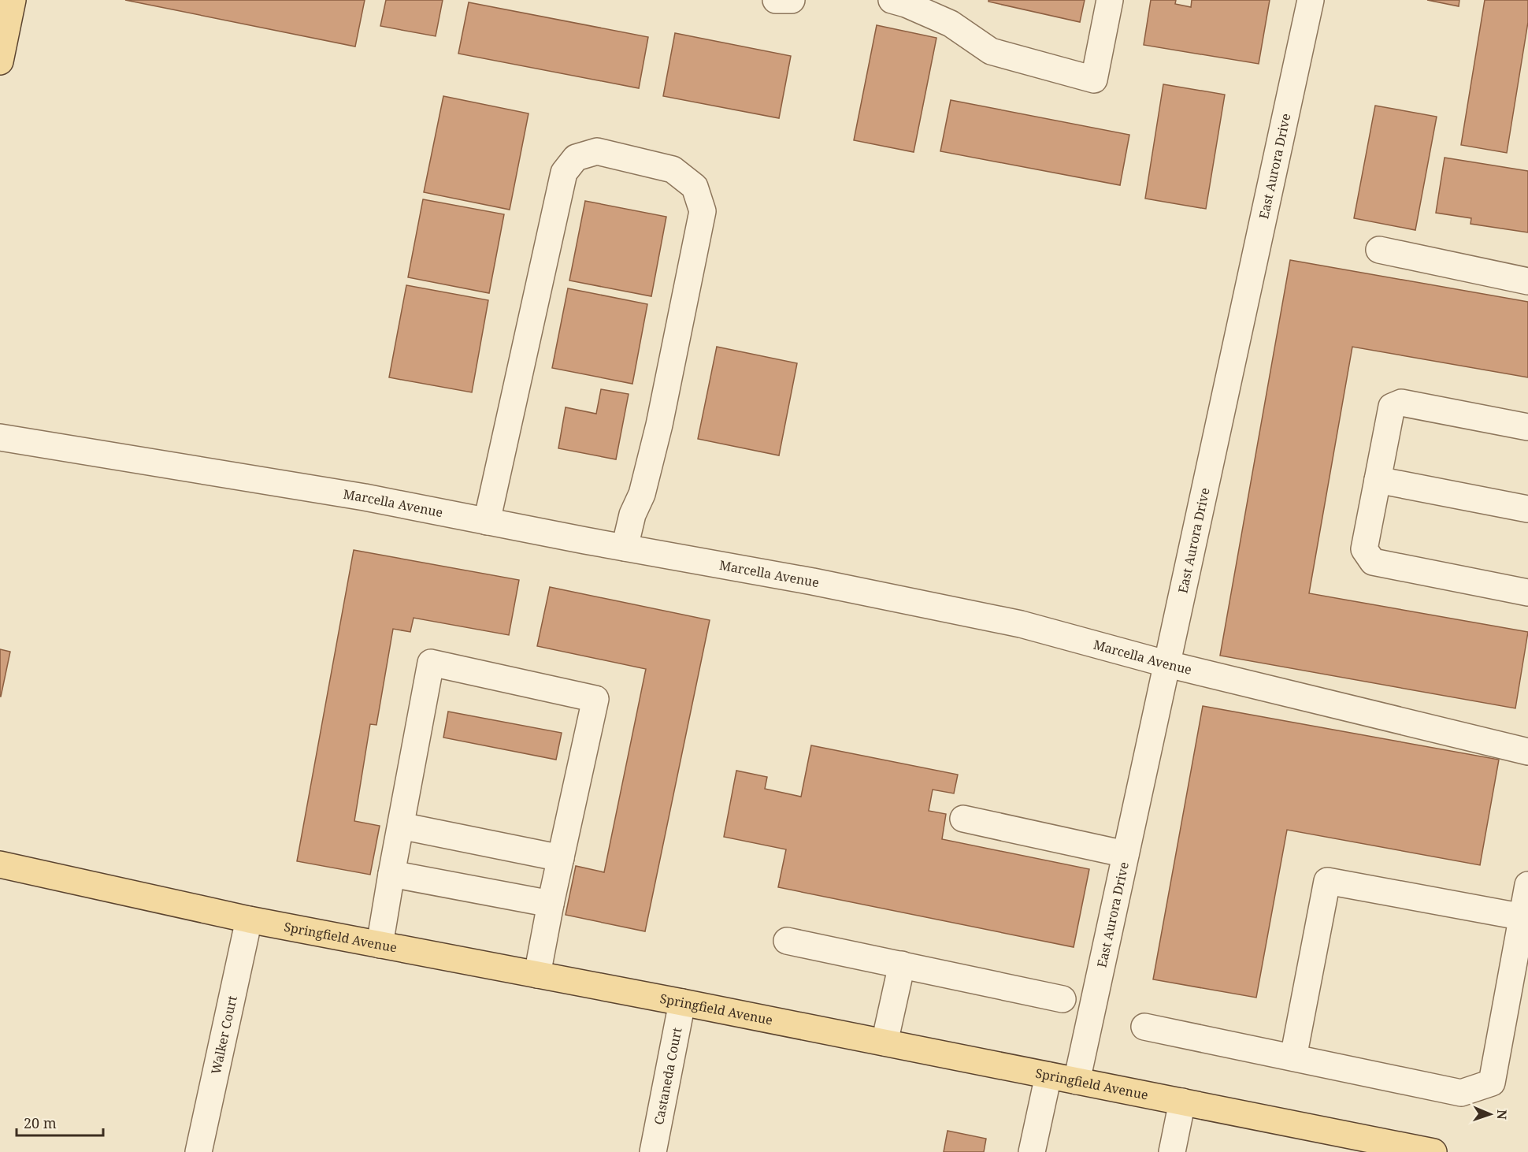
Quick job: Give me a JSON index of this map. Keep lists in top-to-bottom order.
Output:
{
  "streets": {
    "main road": ["Springfield Avenue"],
    "street": [
      "East Aurora Drive",
      "Marcella Avenue",
      "Walker Court",
      "Castaneda Court"
    ]
  },
  "crossings": [
    ["East Aurora Drive", "Marcella Avenue"],
    ["East Aurora Drive", "Springfield Avenue"],
    ["Springfield Avenue", "Walker Court"],
    ["Springfield Avenue", "Castaneda Court"]
  ],
  "scale_bar": "20 m",
  "north": "right"
}
